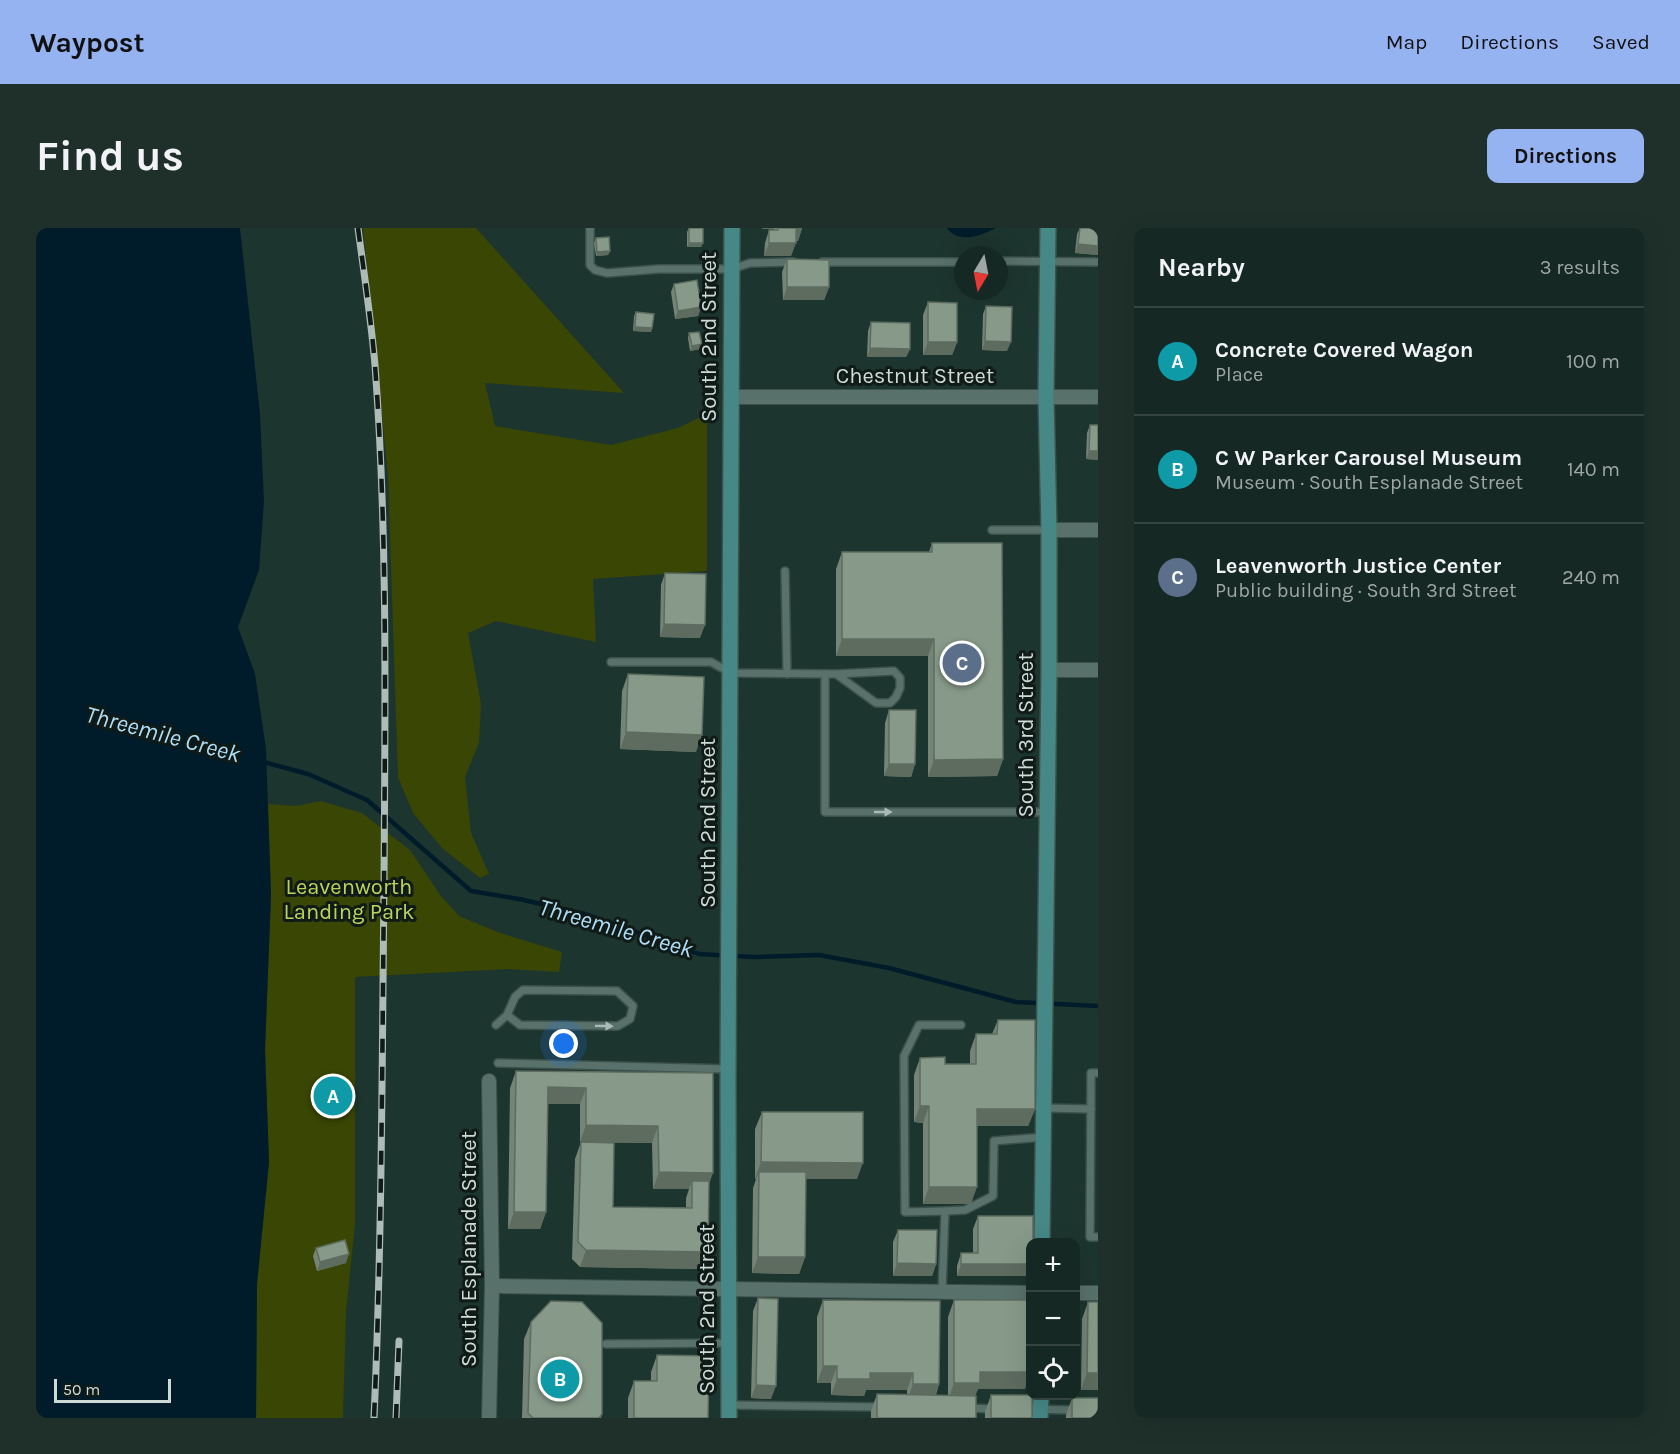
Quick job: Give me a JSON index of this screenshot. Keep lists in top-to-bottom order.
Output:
{
  "streets": {
    "street": [
      "South 2nd Street",
      "Chestnut Street",
      "South 3rd Street",
      "South Esplanade Street"
    ]
  },
  "crossings": [
    ["South 2nd Street", "Chestnut Street"],
    ["Chestnut Street", "South 3rd Street"]
  ],
  "water": ["Threemile Creek"],
  "parks": ["Leavenworth Landing Park"],
  "scale_bar": "50 m",
  "north": "bottom",
  "page": {
    "header": "Waypost",
    "nav": ["Map", "Directions", "Saved"],
    "buttons": "Directions",
    "title": "Find us",
    "heading": ["Nearby", "3 results"],
    "list": [
      {
        "mark": "A",
        "name": "Concrete Covered Wagon",
        "note": "Place",
        "value": "100 m"
      },
      {
        "mark": "B",
        "name": "C W Parker Carousel Museum",
        "note": "Museum · South Esplanade Street",
        "value": "140 m"
      },
      {
        "mark": "C",
        "name": "Leavenworth Justice Center",
        "note": "Public building · South 3rd Street",
        "value": "240 m"
      }
    ],
    "pins": ["C", "A", "B"],
    "map_buttons": ["+", "−"],
    "scale": "50 m"
  }
}
